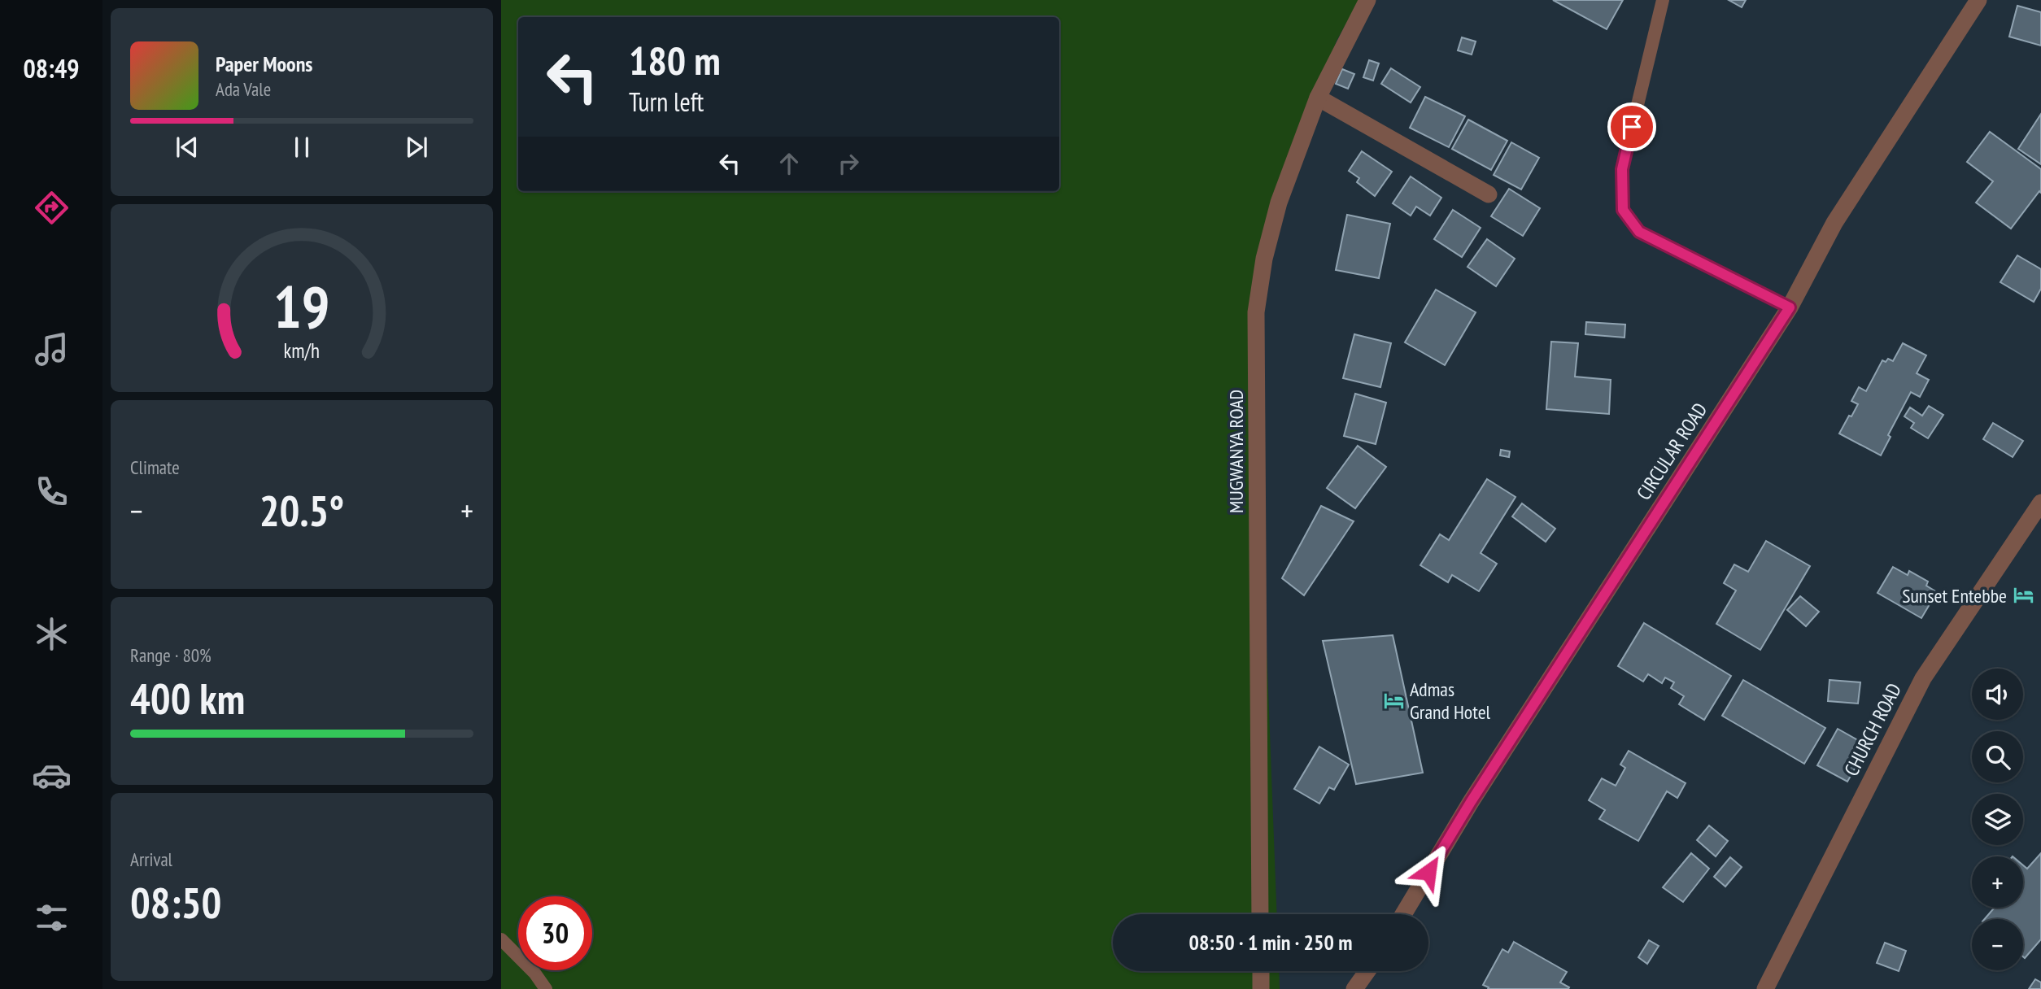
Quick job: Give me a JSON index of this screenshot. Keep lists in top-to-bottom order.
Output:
{
  "streets": {
    "street": ["MUGWANYA ROAD", "CIRCULAR ROAD", "CHURCH ROAD"]
  },
  "places": {
    "hotel": ["Sunset Entebbe", "Admas Grand Hotel"]
  },
  "page": {
    "tabs": "08:49",
    "turn": ["180 m", "Turn left"],
    "song": ["Paper Moons", "Ada Vale"],
    "tile": [
      "Climate",
      ["Range · 80%", "400 km"],
      ["Arrival", "08:50"]
    ],
    "heat": ["−", "20.5°", "+"],
    "map_buttons": ["+", "−"],
    "limit": "30",
    "trip": "08:50 · 1 min · 250 m",
    "gauge": ["19", "km/h"]
  }
}
